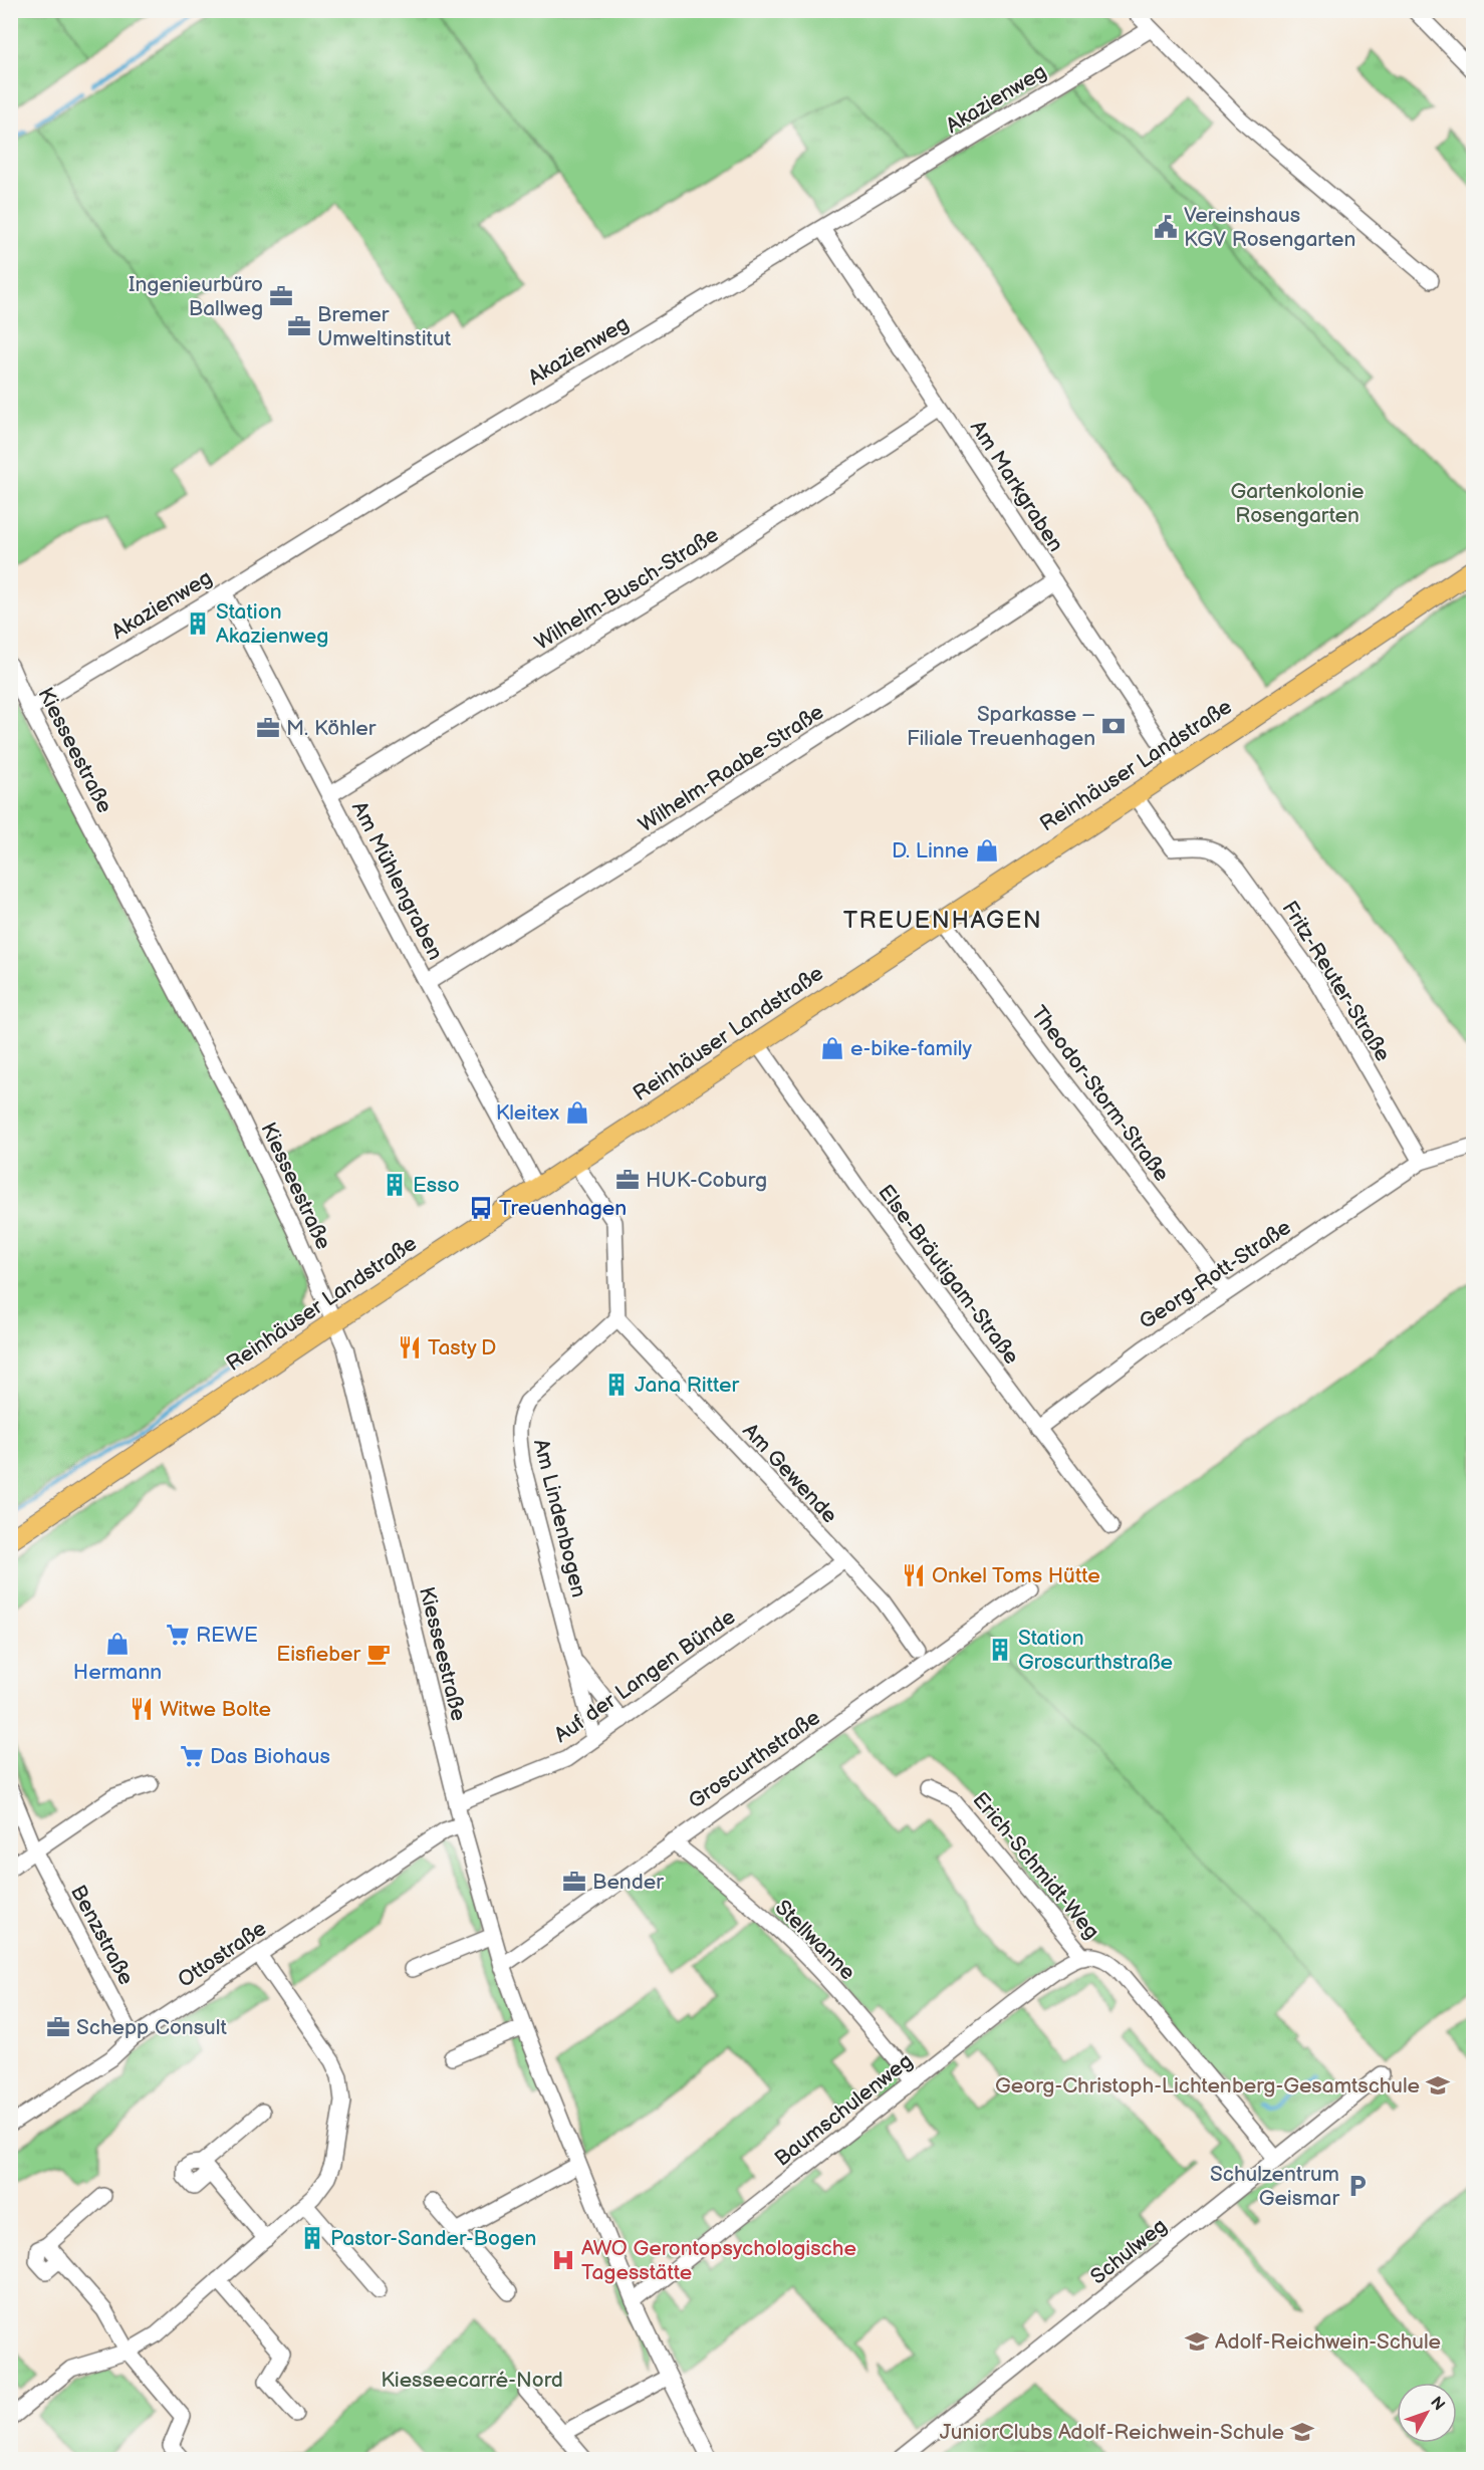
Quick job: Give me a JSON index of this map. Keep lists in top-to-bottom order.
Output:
{
  "streets": {
    "main road": ["Reinhäuser Landstraße"],
    "street": [
      "Akazienweg",
      "Am Markgraben",
      "Wilhelm-Busch-Straße",
      "Kiesseestraße",
      "Wilhelm-Raabe-Straße",
      "Am Mühlengraben",
      "Fritz-Reuter-Straße",
      "Theodor-Storm-Straße",
      "Else-Bräutigam-Straße",
      "Georg-Rott-Straße",
      "Am Gewende",
      "Am Lindenbogen",
      "Auf der Langen Bünde",
      "Groscurthstraße",
      "Erich-Schmidt-Weg",
      "Benzstraße",
      "Stellwanne",
      "Ottostraße",
      "Baumschulenweg",
      "Schulweg"
    ]
  },
  "crossings": [
    ["Akazienweg", "Am Markgraben"],
    ["Akazienweg", "Kiesseestraße"],
    ["Akazienweg", "Am Mühlengraben"],
    ["Am Markgraben", "Wilhelm-Busch-Straße"],
    ["Am Markgraben", "Reinhäuser Landstraße"],
    ["Am Markgraben", "Wilhelm-Raabe-Straße"],
    ["Wilhelm-Busch-Straße", "Am Mühlengraben"],
    ["Kiesseestraße", "Reinhäuser Landstraße"],
    ["Kiesseestraße", "Auf der Langen Bünde"],
    ["Kiesseestraße", "Groscurthstraße"],
    ["Kiesseestraße", "Ottostraße"],
    ["Kiesseestraße", "Baumschulenweg"],
    ["Reinhäuser Landstraße", "Am Mühlengraben"],
    ["Reinhäuser Landstraße", "Fritz-Reuter-Straße"],
    ["Reinhäuser Landstraße", "Theodor-Storm-Straße"],
    ["Reinhäuser Landstraße", "Else-Bräutigam-Straße"],
    ["Wilhelm-Raabe-Straße", "Am Mühlengraben"],
    ["Fritz-Reuter-Straße", "Georg-Rott-Straße"],
    ["Theodor-Storm-Straße", "Georg-Rott-Straße"],
    ["Else-Bräutigam-Straße", "Georg-Rott-Straße"],
    ["Am Gewende", "Am Lindenbogen"],
    ["Am Gewende", "Auf der Langen Bünde"],
    ["Am Lindenbogen", "Auf der Langen Bünde"],
    ["Groscurthstraße", "Stellwanne"],
    ["Erich-Schmidt-Weg", "Baumschulenweg"],
    ["Erich-Schmidt-Weg", "Schulweg"],
    ["Benzstraße", "Ottostraße"],
    ["Stellwanne", "Baumschulenweg"]
  ],
  "districts": ["TREUENHAGEN"],
  "parks": ["Gartenkolonie Rosengarten", "Kiesseecarré-Nord"],
  "places": {
    "public building": ["Vereinshaus KGV Rosengarten"],
    "office": [
      "Ingenieurbüro Ballweg",
      "Bremer Umweltinstitut",
      "M. Köhler",
      "HUK-Coburg",
      "Bender",
      "Schepp Consult"
    ],
    "building": [
      "Station Akazienweg",
      "Esso",
      "Jana Ritter",
      "Station Groscurthstraße",
      "Pastor-Sander-Bogen"
    ],
    "bank": ["Sparkasse – Filiale Treuenhagen"],
    "shop": [
      "D. Linne",
      "e-bike-family",
      "Kleitex",
      "Hermann"
    ],
    "bus stop": ["Treuenhagen"],
    "restaurant": ["Tasty D", "Onkel Toms Hütte", "Witwe Bolte"],
    "supermarket": ["REWE", "Das Biohaus"],
    "cafe": ["Eisfieber"],
    "school or university": ["Georg-Christoph-Lichtenberg-Gesamtschule", "Adolf-Reichwein-Schule", "JuniorClubs Adolf-Reichwein-Schule"],
    "parking": ["Schulzentrum Geismar"],
    "hospital": ["AWO Gerontopsychologische Tagesstätte"]
  },
  "north": "top right"
}
